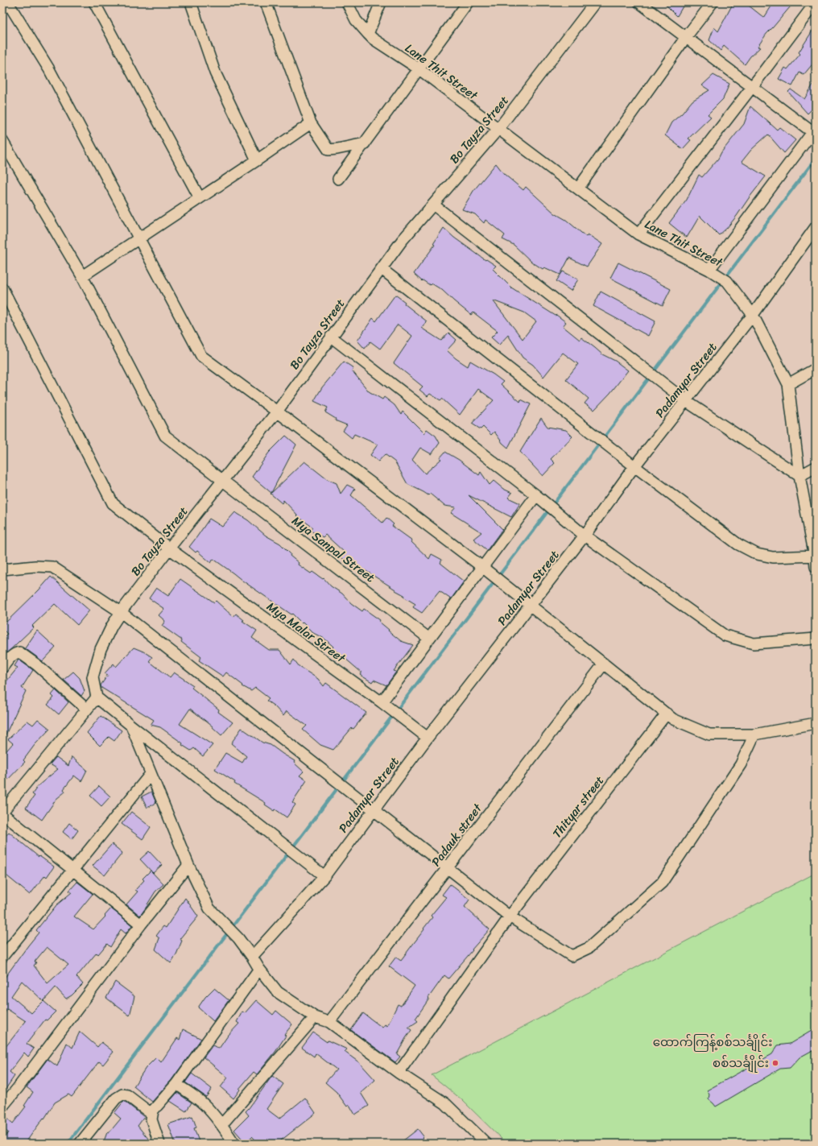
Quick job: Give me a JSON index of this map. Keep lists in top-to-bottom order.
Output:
{
  "streets": {
    "street": [
      "Lane Thit Street",
      "Bo Tayza Street",
      "Padamyar Street",
      "Mya Sanpal Street",
      "Mya Malar Street",
      "Thityar street",
      "Padauk street"
    ]
  },
  "crossings": [
    ["Lane Thit Street", "Bo Tayza Street"],
    ["Lane Thit Street", "Padamyar Street"],
    ["Bo Tayza Street", "Mya Sanpal Street"],
    ["Bo Tayza Street", "Mya Malar Street"],
    ["Padamyar Street", "Mya Malar Street"]
  ],
  "parks": ["ထောက်ကြန့်စစ်သင်္ချိုင်း"],
  "places": ["စစ်သင်္ချိုင်း"]
}
